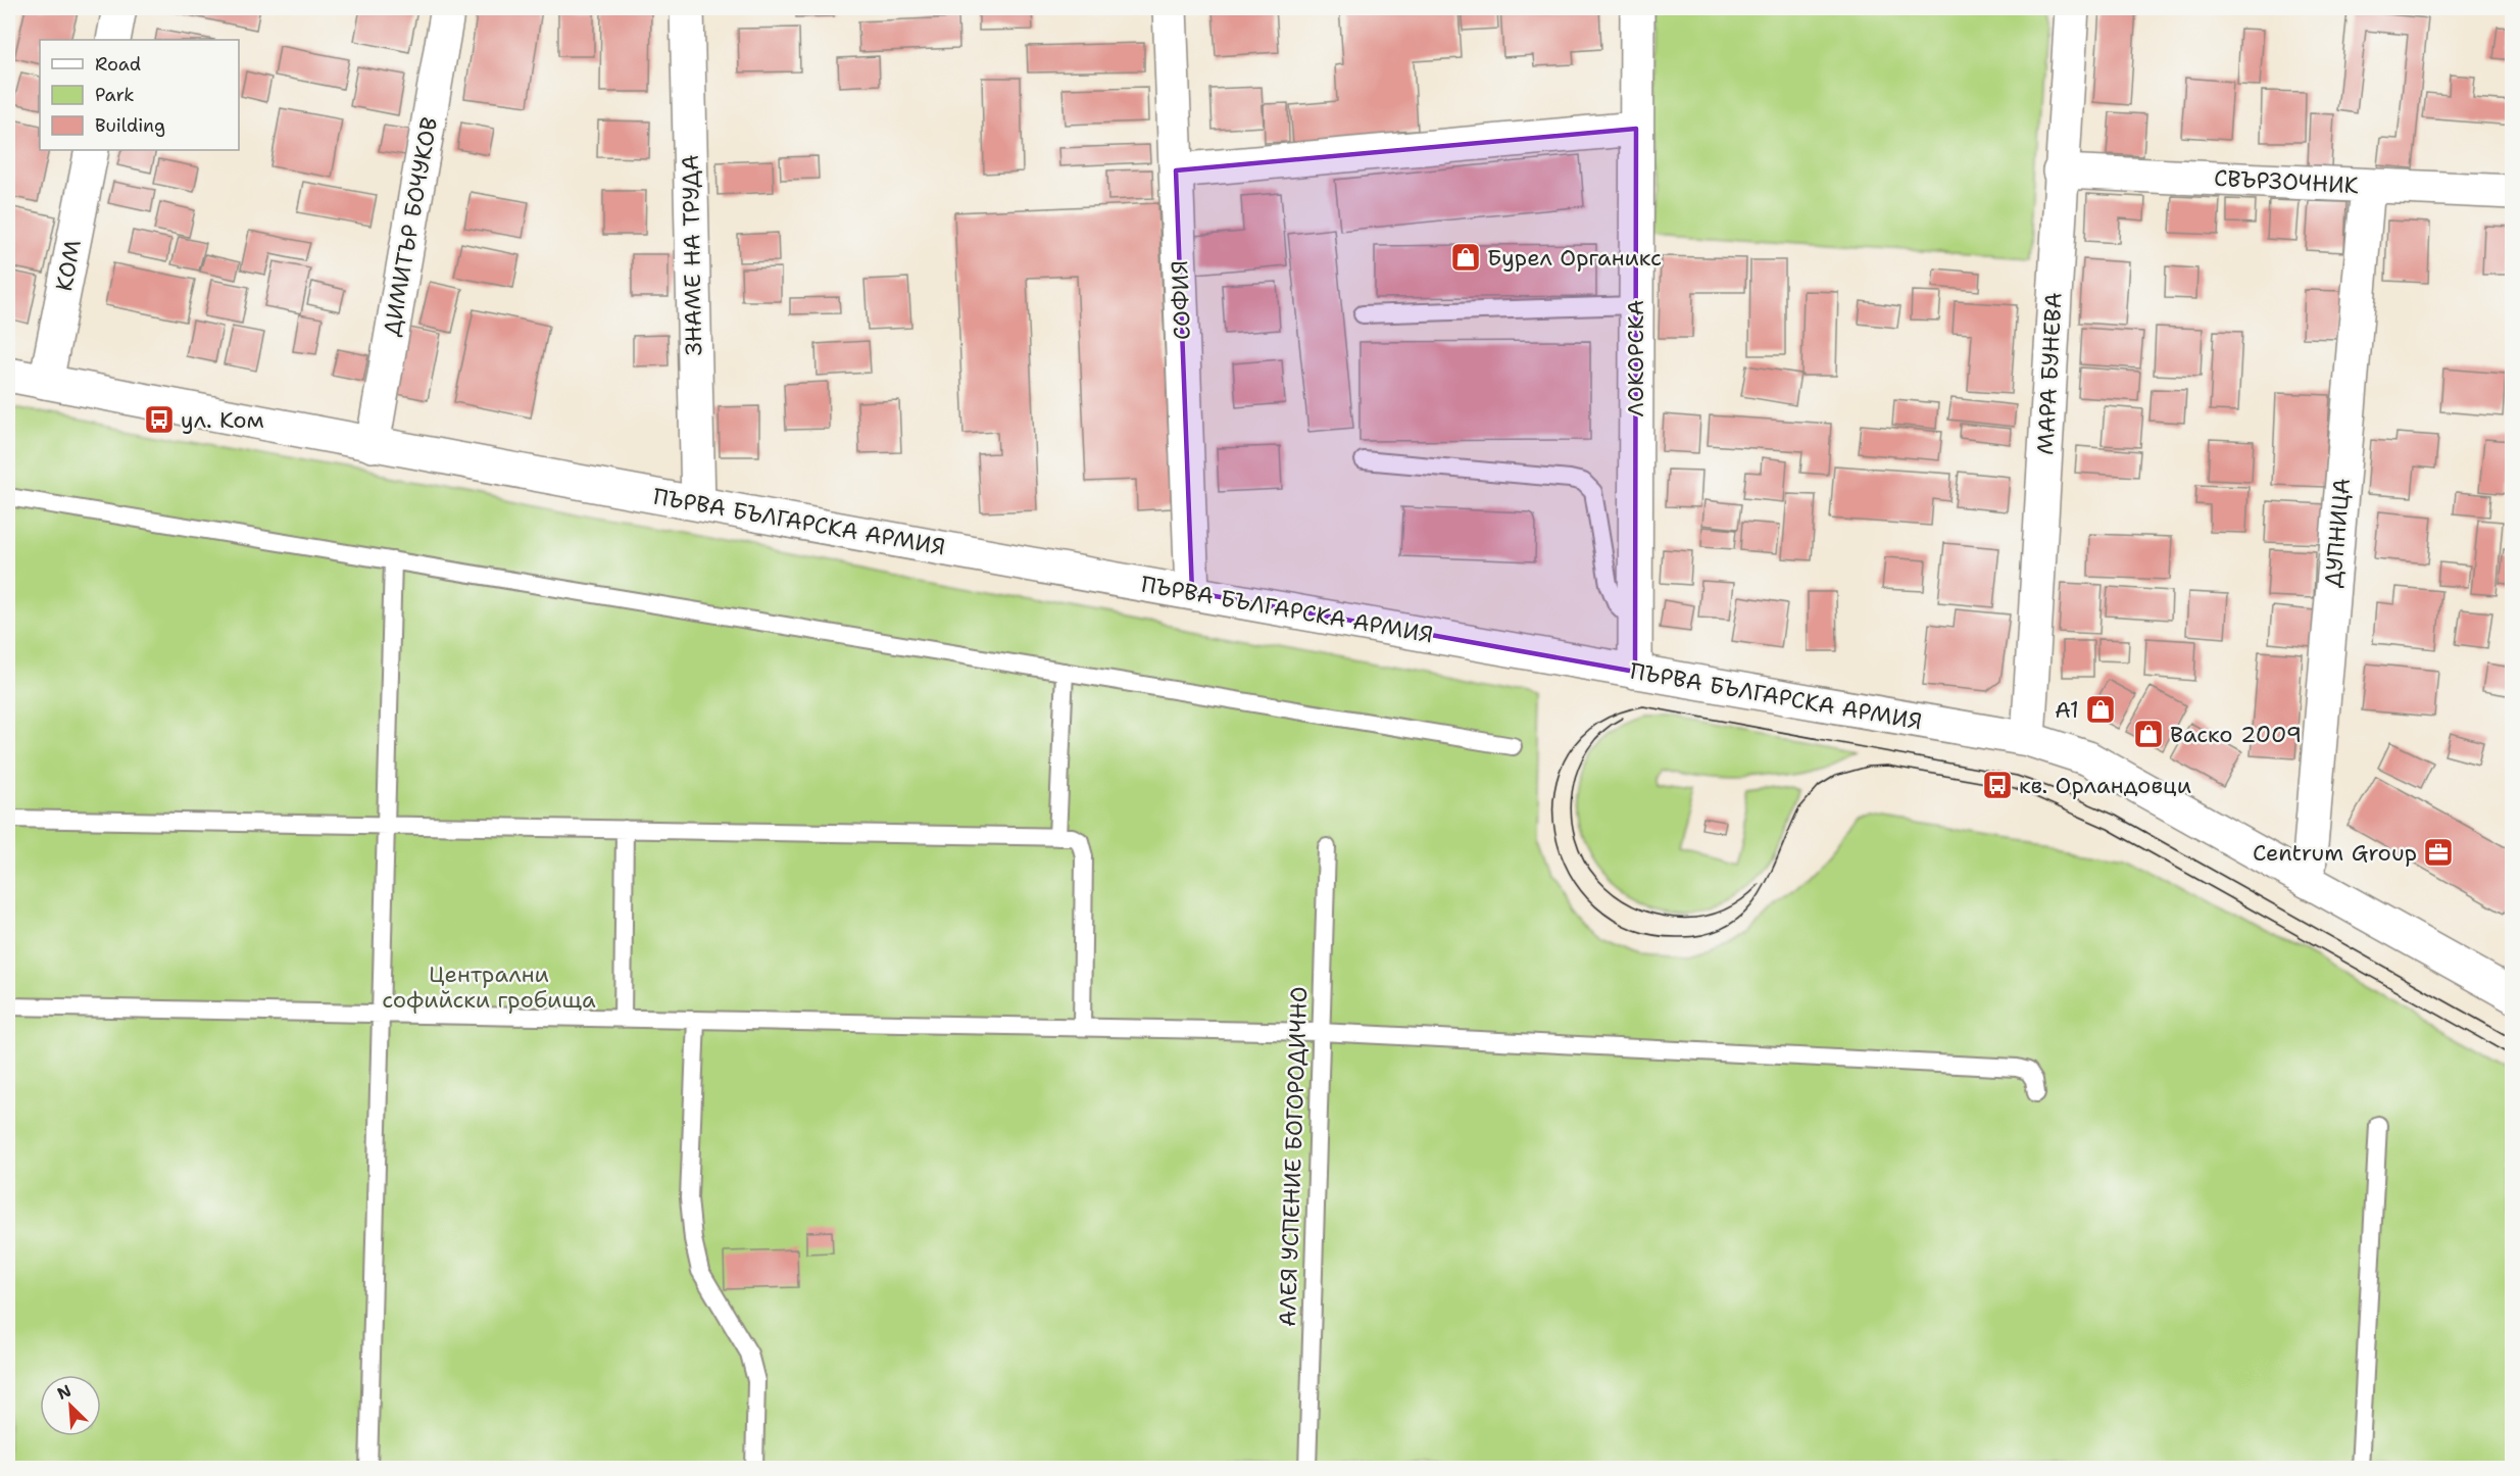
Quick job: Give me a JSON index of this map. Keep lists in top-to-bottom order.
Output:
{
  "streets": {
    "street": [
      "СВЪРЗОЧНИК",
      "ДИМИТЪР БОЧУКОВ",
      "ЗНАМЕ НА ТРУДА",
      "КОМ",
      "СОФИЯ",
      "ЛОКОРСКА",
      "МАРА БУНЕВА",
      "ПЪРВА БЪЛГАРСКА АРМИЯ",
      "ДУПНИЦА"
    ],
    "lane": ["АЛЕЯ УСПЕНИЕ БОГОРОДИЧНО"]
  },
  "crossings": [
    ["СВЪРЗОЧНИК", "МАРА БУНЕВА"],
    ["СВЪРЗОЧНИК", "ДУПНИЦА"],
    ["ДИМИТЪР БОЧУКОВ", "ПЪРВА БЪЛГАРСКА АРМИЯ"],
    ["ЗНАМЕ НА ТРУДА", "ПЪРВА БЪЛГАРСКА АРМИЯ"],
    ["КОМ", "ПЪРВА БЪЛГАРСКА АРМИЯ"],
    ["СОФИЯ", "ПЪРВА БЪЛГАРСКА АРМИЯ"],
    ["ЛОКОРСКА", "ПЪРВА БЪЛГАРСКА АРМИЯ"],
    ["МАРА БУНЕВА", "ПЪРВА БЪЛГАРСКА АРМИЯ"],
    ["ПЪРВА БЪЛГАРСКА АРМИЯ", "ДУПНИЦА"]
  ],
  "parks": ["Централни софийски гробища"],
  "places": {
    "shop": ["Бурел Органикс", "A1", "Васко 2009"],
    "bus stop": ["ул. Ком", "кв. Орландовци"],
    "office": ["Centrum Group"]
  },
  "legend": ["Road", "Park", "Building"],
  "north": "top left"
}
